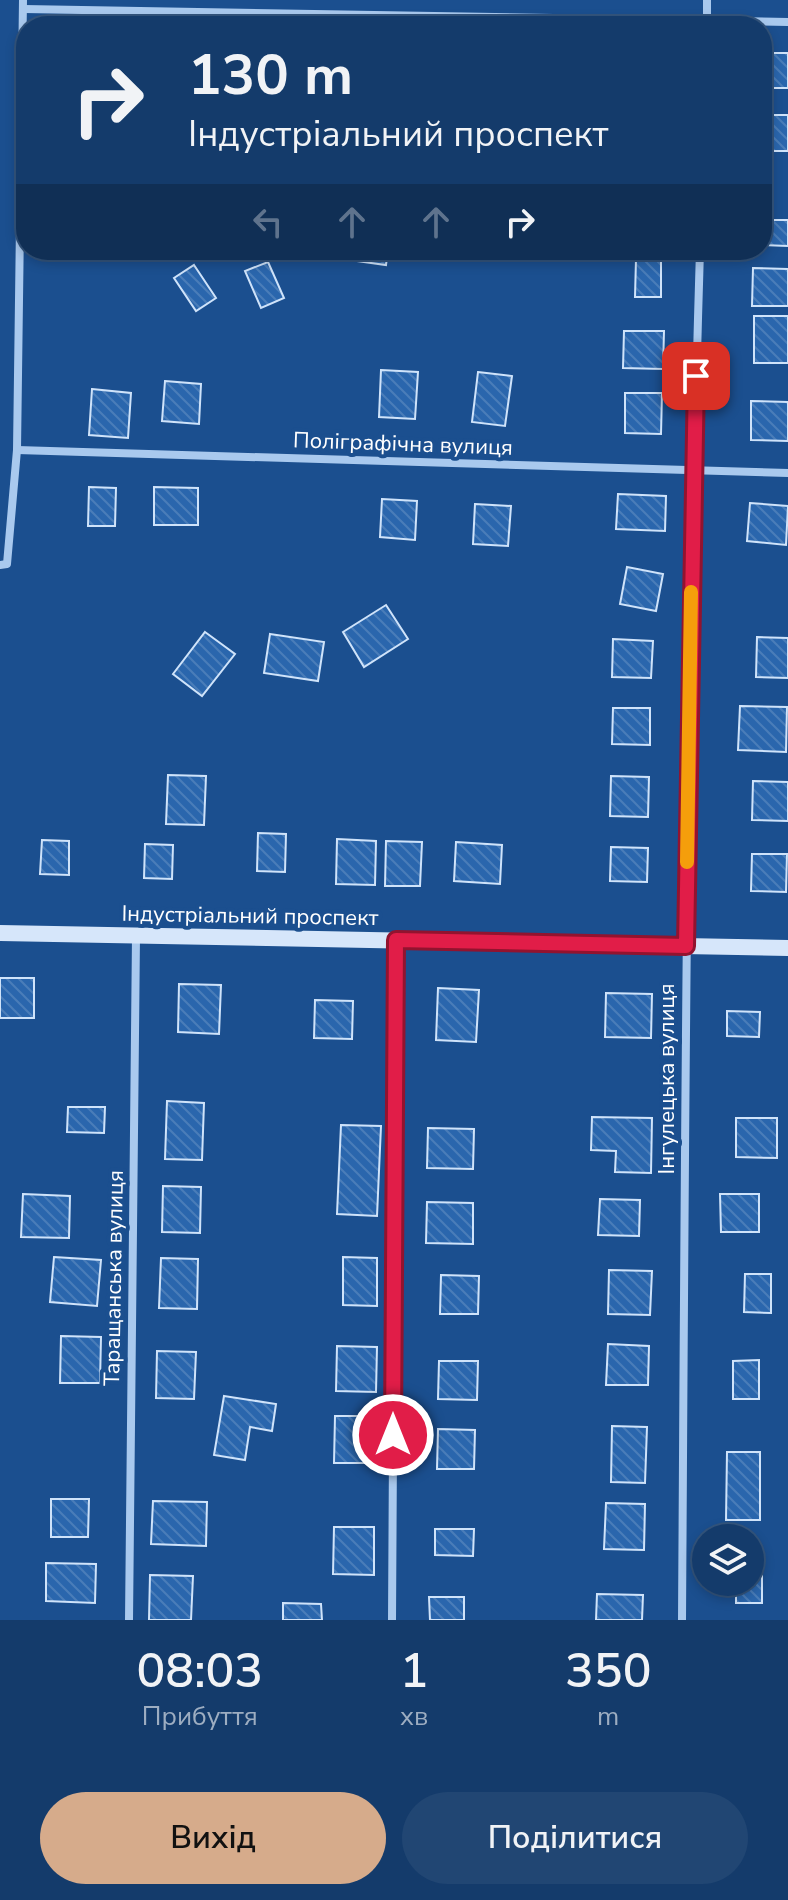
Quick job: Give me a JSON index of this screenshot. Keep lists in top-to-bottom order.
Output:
{
  "streets": {
    "street": [
      "Поліграфічна вулиця",
      "Індустріальний проспект",
      "Інгулецька вулиця",
      "Таращанська вулиця"
    ]
  },
  "crossings": [
    ["Поліграфічна вулиця", "Інгулецька вулиця"],
    ["Індустріальний проспект", "Інгулецька вулиця"],
    ["Індустріальний проспект", "Таращанська вулиця"]
  ],
  "page": {
    "turn": ["130 m", "Індустріальний проспект"],
    "eta": [
      "08:03",
      "Прибуття",
      "1",
      "хв",
      "350",
      "m"
    ],
    "buttons": ["Вихід", "Поділитися"]
  }
}
